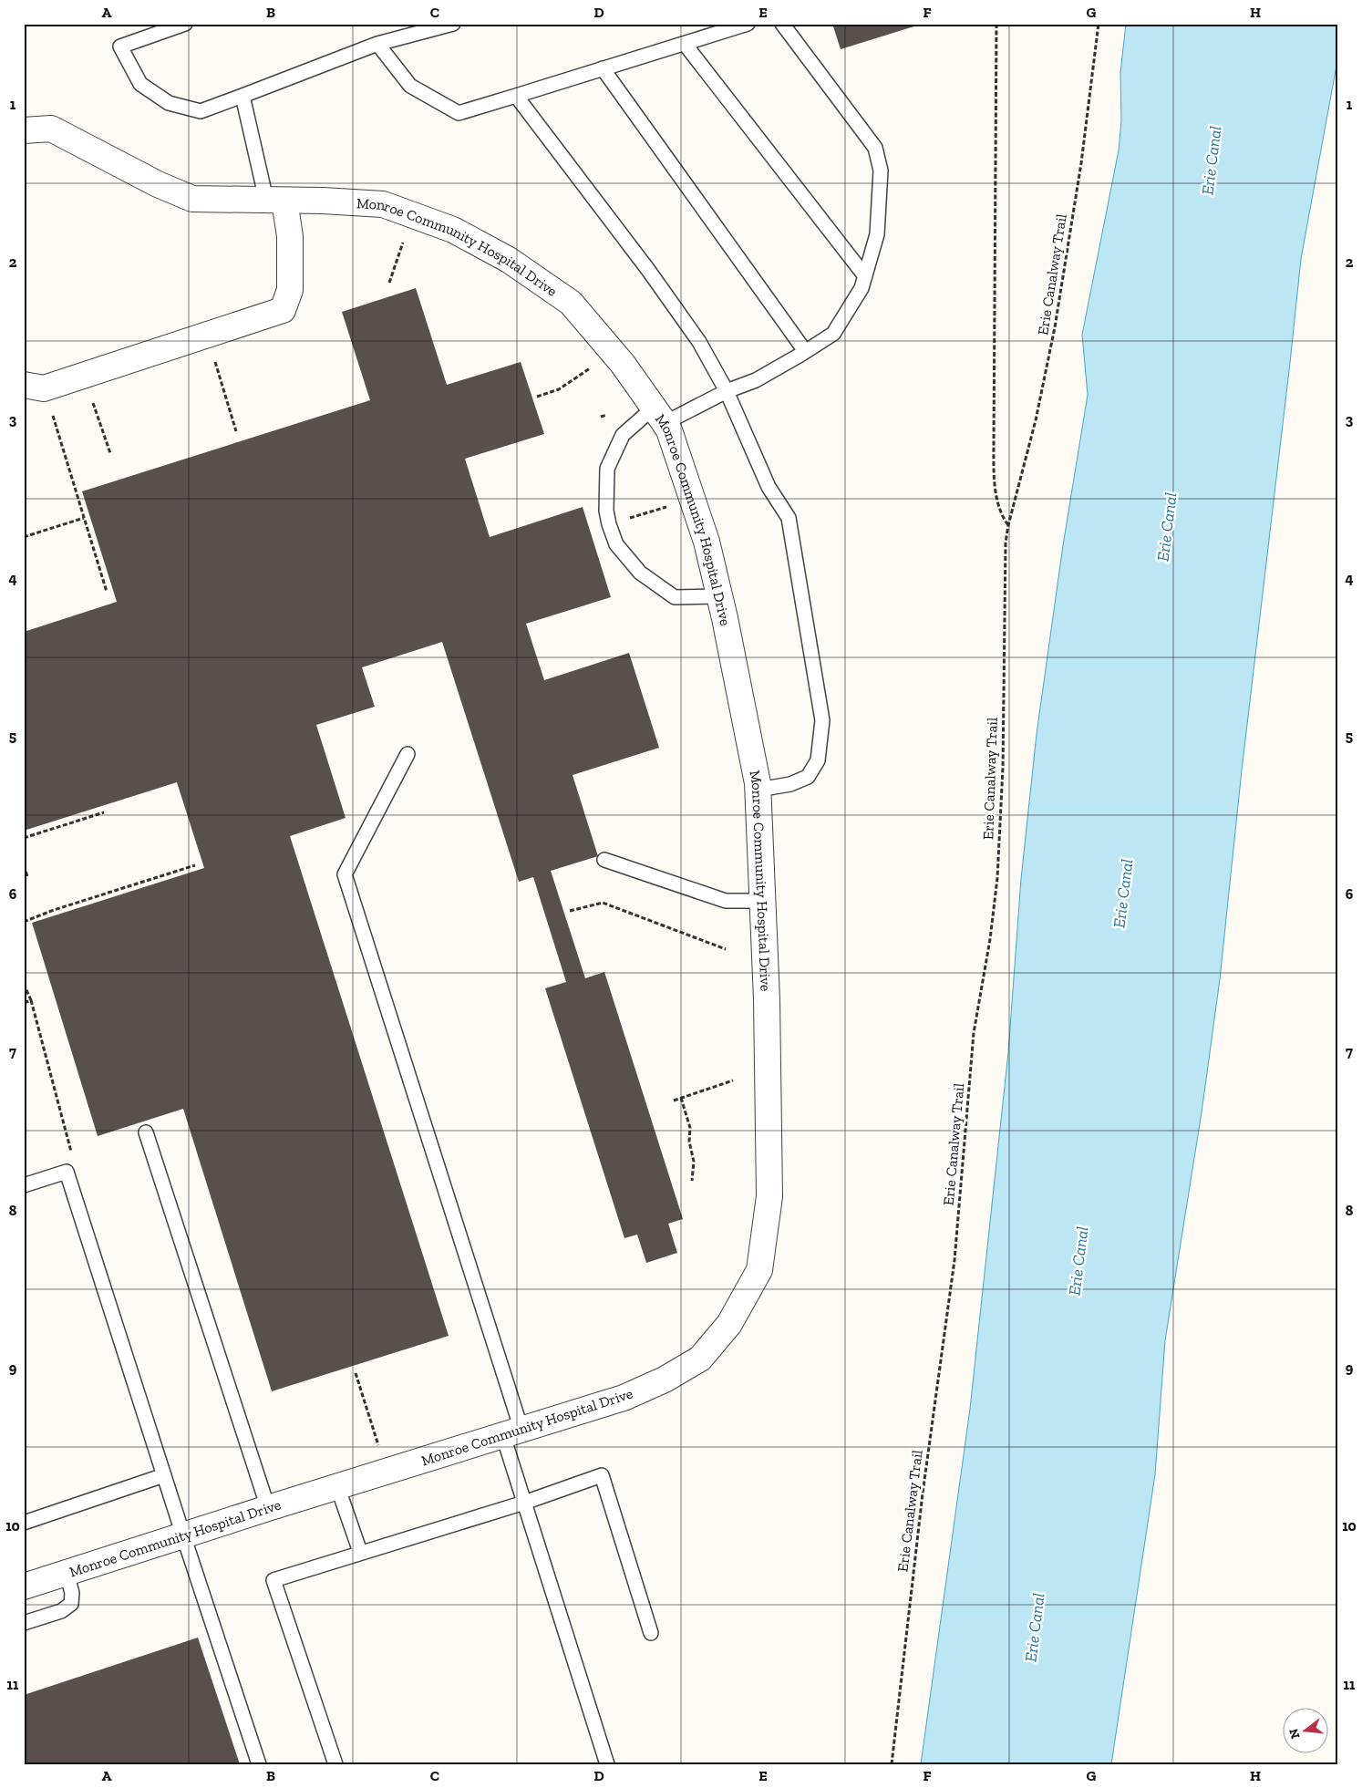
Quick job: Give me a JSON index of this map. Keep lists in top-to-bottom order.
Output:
{
  "streets": {
    "street": ["Monroe Community Hospital Drive"],
    "path": ["Erie Canalway Trail"]
  },
  "water": ["Erie Canal"],
  "north": "left",
  "grid": {
    "columns": [
      "A",
      "B",
      "C",
      "D",
      "E",
      "F",
      "G",
      "H"
    ],
    "rows": [
      "1",
      "2",
      "3",
      "4",
      "5",
      "6",
      "7",
      "8",
      "9",
      "10",
      "11"
    ]
  }
}
